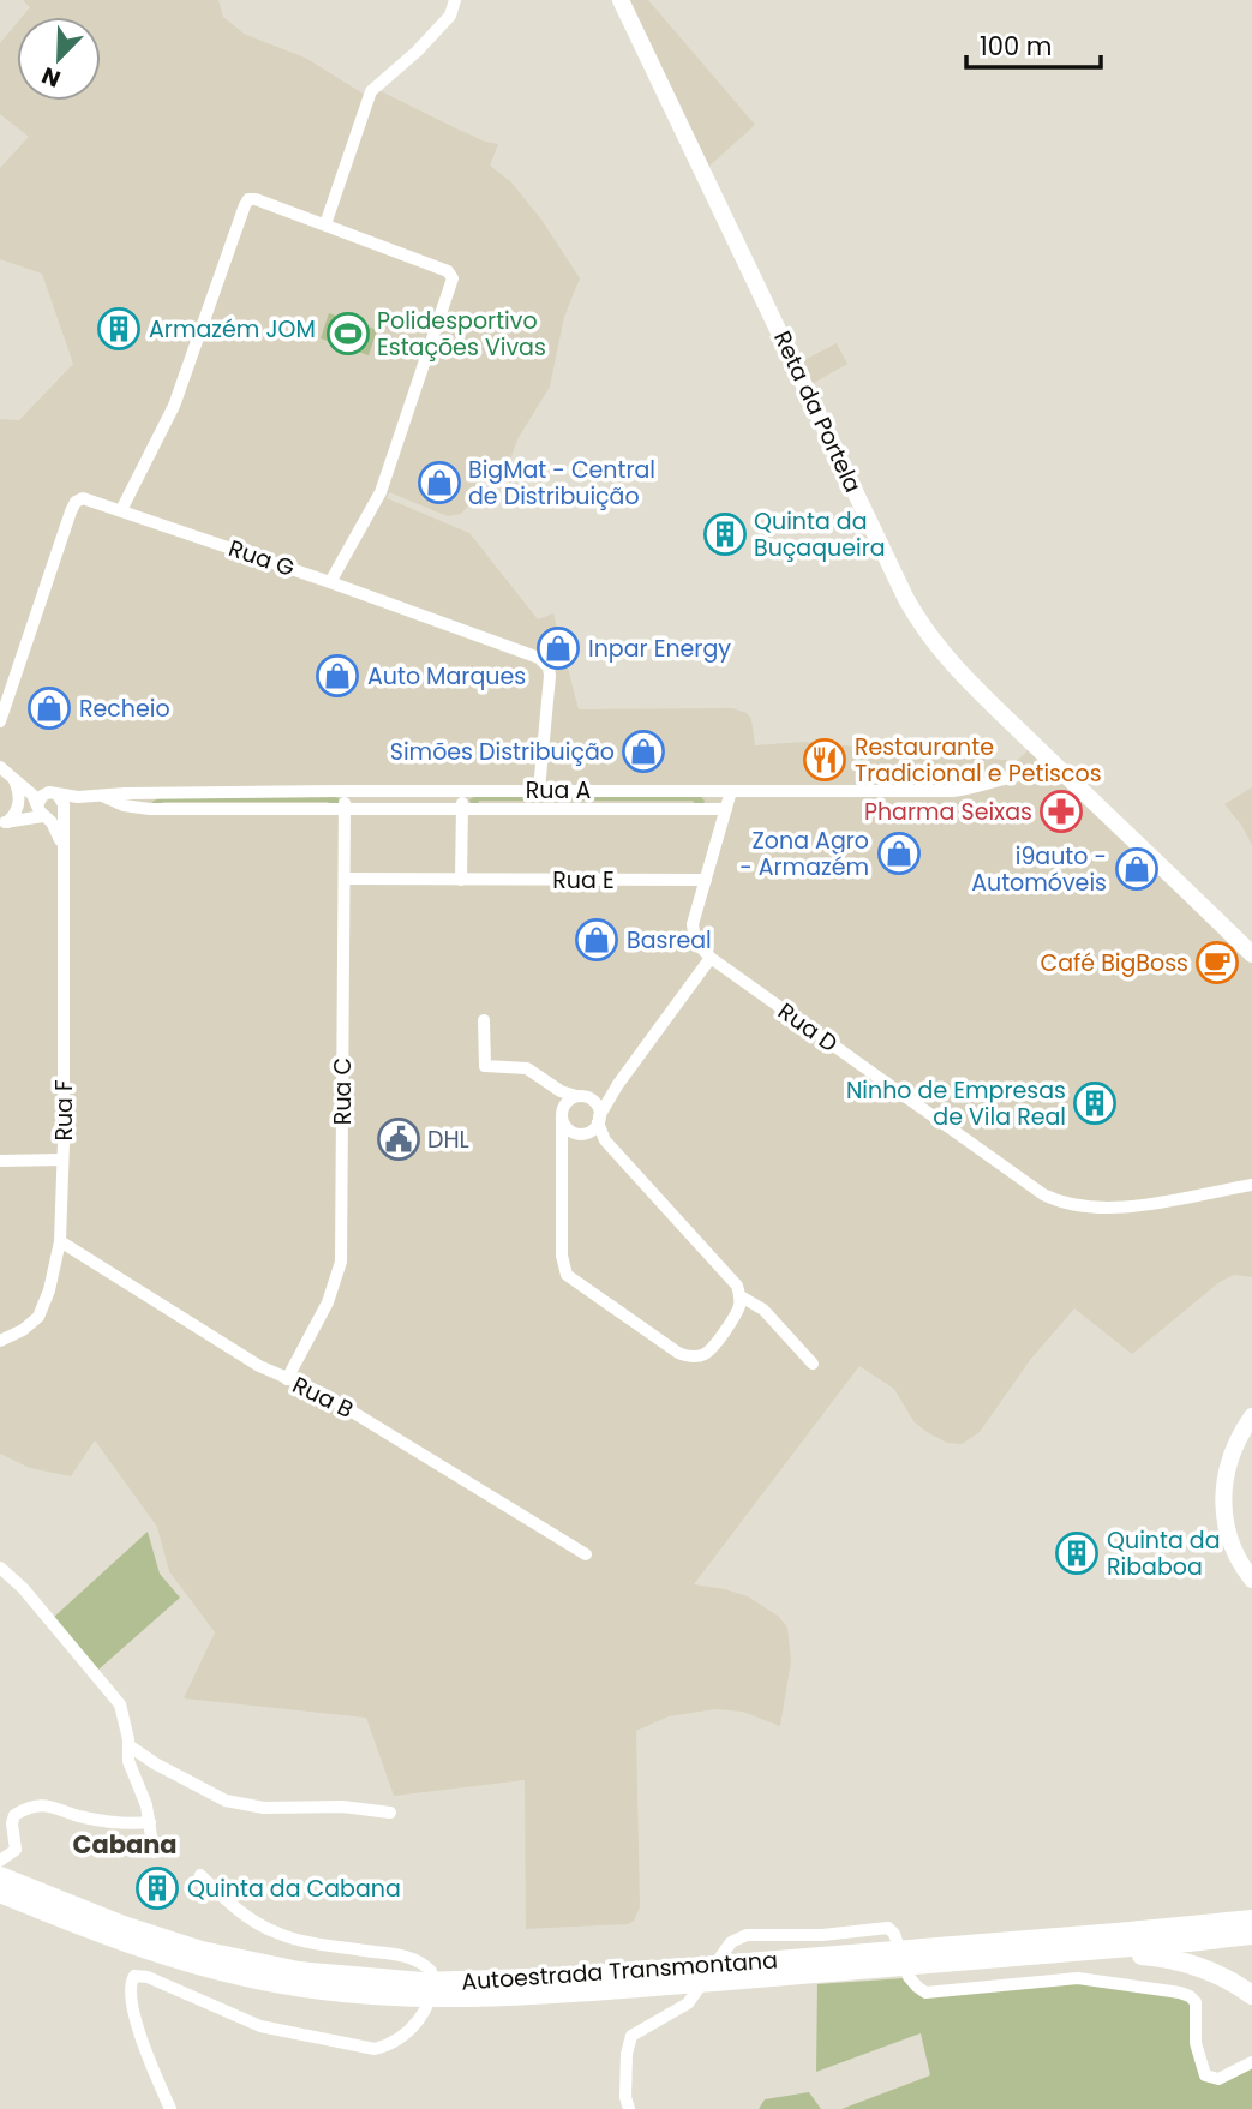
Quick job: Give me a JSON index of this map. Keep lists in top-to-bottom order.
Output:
{
  "streets": {
    "highway": ["Autoestrada Transmontana"],
    "main road": ["Reta da Portela"],
    "street": [
      "Rua G",
      "Rua A",
      "Rua E",
      "Rua D",
      "Rua C",
      "Rua F",
      "Rua B"
    ]
  },
  "crossings": [
    ["Rua G", "Rua A"],
    ["Rua A", "Rua C"],
    ["Rua E", "Rua C"],
    ["Rua C", "Rua B"],
    ["Rua F", "Rua B"]
  ],
  "districts": ["Cabana"],
  "places": {
    "building": [
      "Armazém JOM",
      "Quinta da Buçaqueira",
      "Ninho de Empresas de Vila Real",
      "Quinta da Ribaboa",
      "Quinta da Cabana"
    ],
    "sports": ["Polidesportivo Estações Vivas"],
    "shop": [
      "BigMat - Central de Distribuição",
      "Inpar Energy",
      "Auto Marques",
      "Recheio",
      "Simões Distribuição",
      "Zona Agro - Armazém",
      "i9auto - Automóveis",
      "Basreal"
    ],
    "restaurant": ["Restaurante Tradicional e Petiscos"],
    "pharmacy": ["Pharma Seixas"],
    "cafe": ["Café BigBoss"],
    "public building": ["DHL"]
  },
  "scale_bar": "100 m",
  "north": "bottom left"
}
